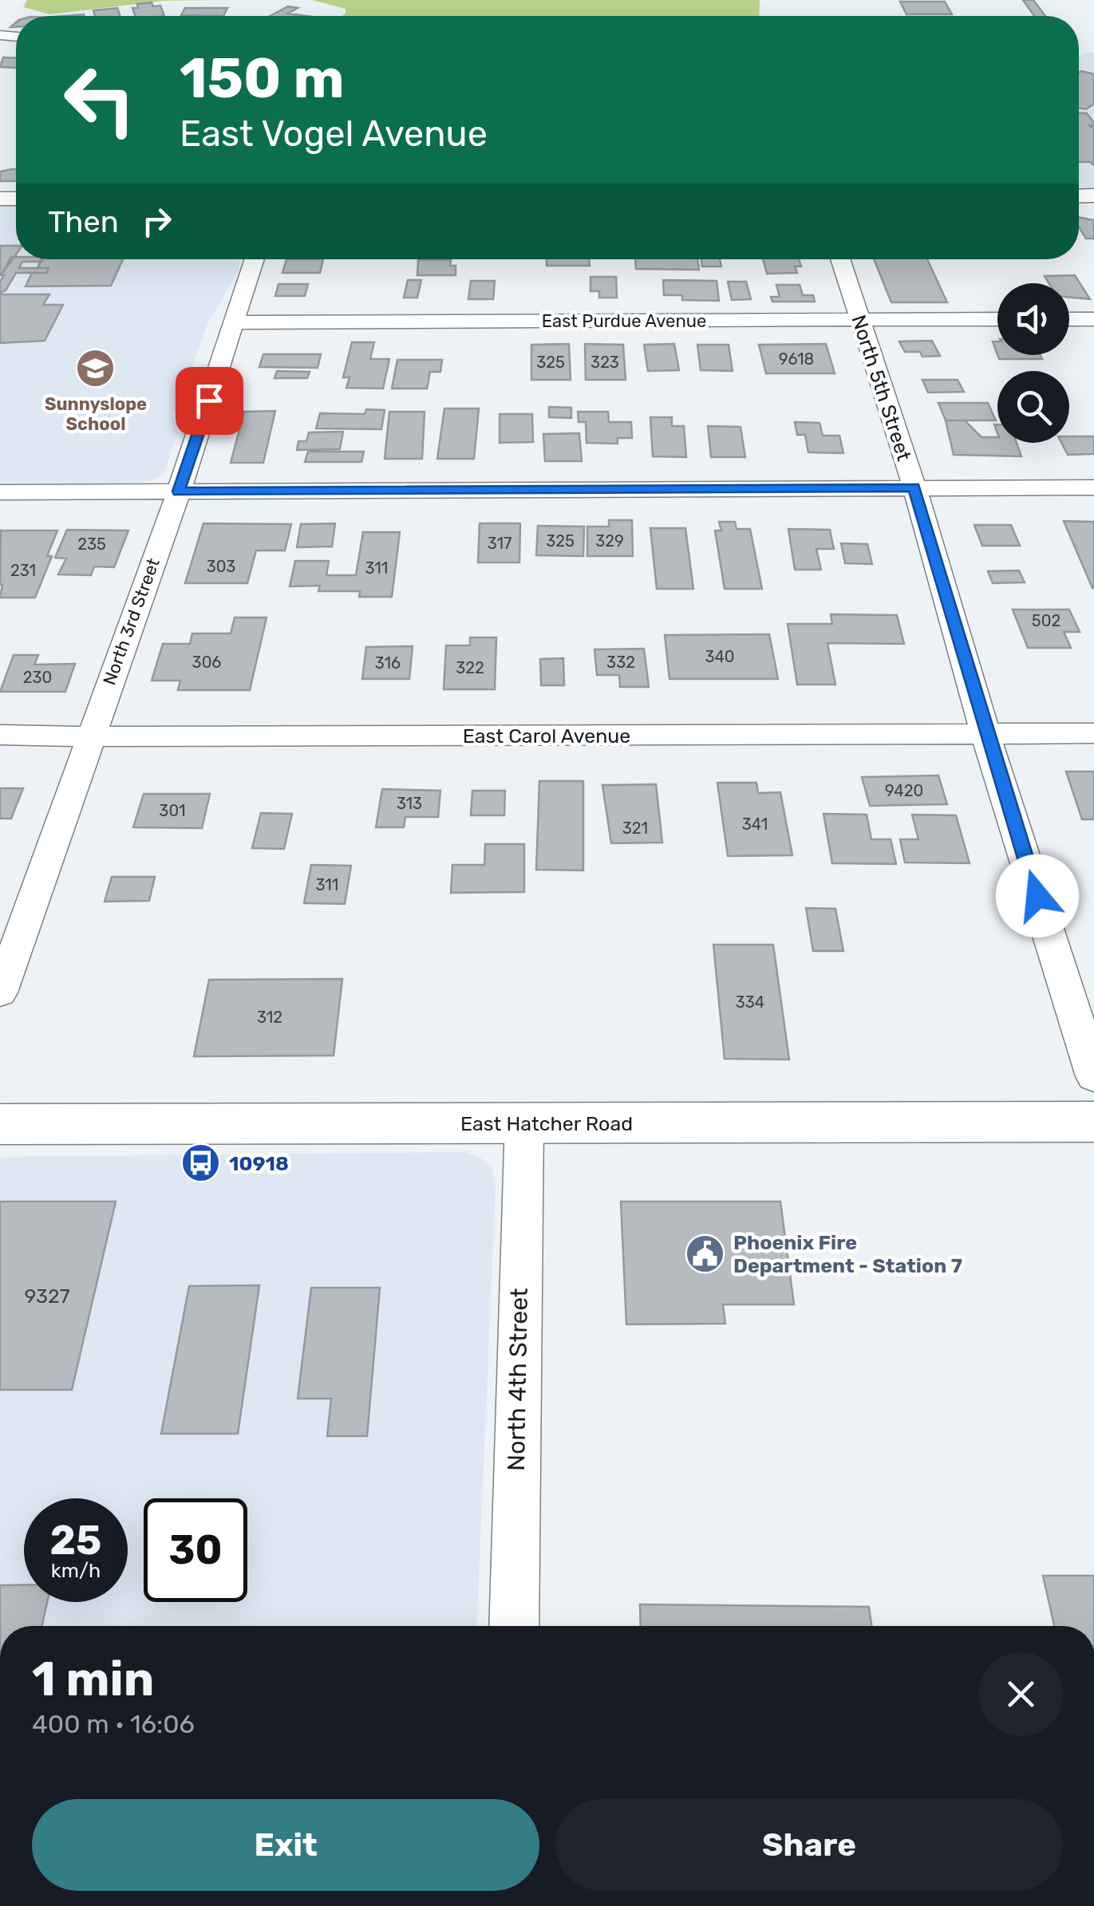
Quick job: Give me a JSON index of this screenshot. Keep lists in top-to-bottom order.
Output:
{
  "streets": {
    "street": [
      "East Purdue Avenue",
      "North 5th Street",
      "North 3rd Street",
      "East Carol Avenue",
      "East Hatcher Road",
      "North 4th Street"
    ]
  },
  "crossings": [
    ["East Purdue Avenue", "North 5th Street"],
    ["East Purdue Avenue", "North 3rd Street"],
    ["North 5th Street", "East Carol Avenue"],
    ["North 3rd Street", "East Carol Avenue"],
    ["East Hatcher Road", "North 4th Street"]
  ],
  "places": {
    "school or university": ["Sunnyslope School"],
    "bus stop": ["10918"],
    "public building": ["Phoenix Fire Department - Station 7"]
  },
  "house_numbers": [
    "9618",
    "325",
    "323",
    "325",
    "329",
    "317",
    "235",
    "303",
    "311",
    "231",
    "502",
    "340",
    "306",
    "332",
    "316",
    "322",
    "230",
    "9420",
    "313",
    "301",
    "341",
    "321",
    "311",
    "334",
    "312",
    "9327"
  ],
  "page": {
    "turn": ["150 m", "East Vogel Avenue"],
    "then": "Then",
    "speed": "25 km/h",
    "limit": "30",
    "heading": ["1 min", "400 m · 16:06"],
    "buttons": ["Exit", "Share"]
  }
}
